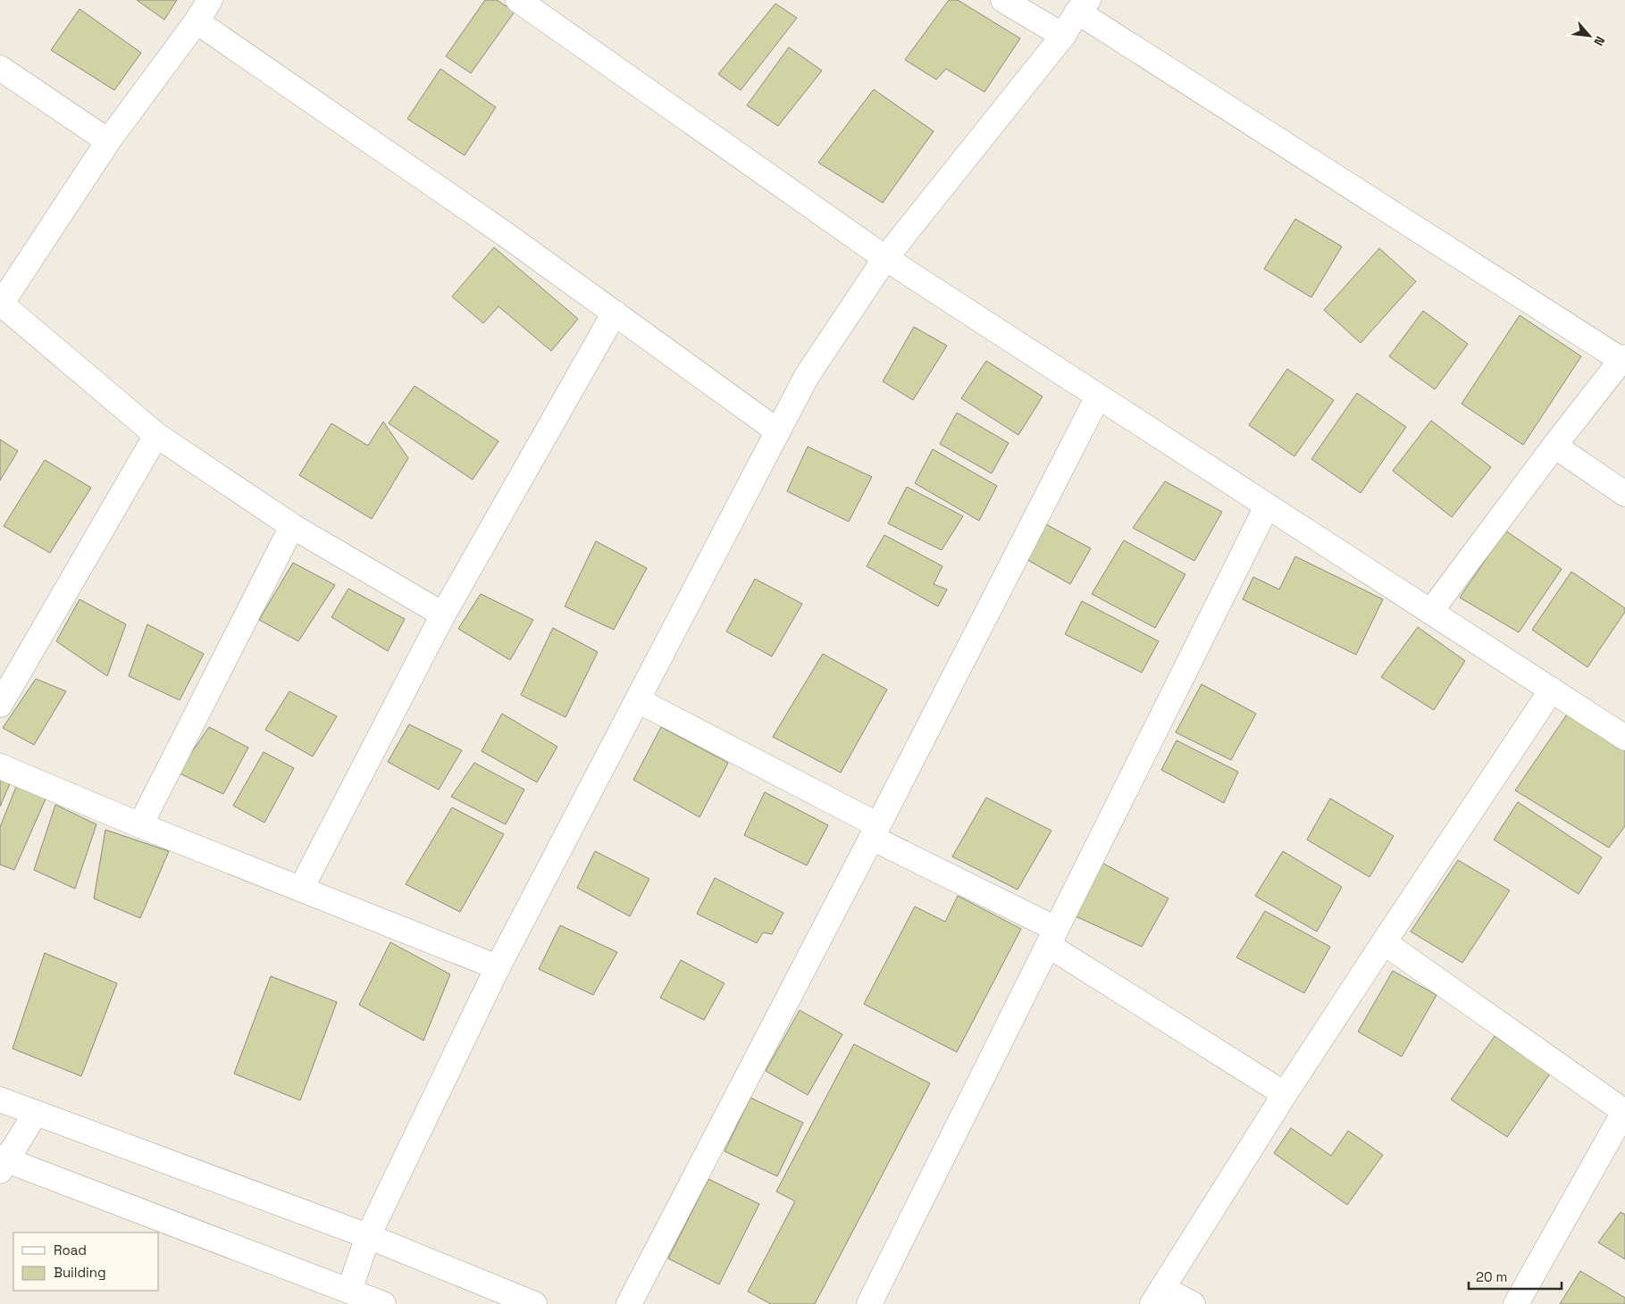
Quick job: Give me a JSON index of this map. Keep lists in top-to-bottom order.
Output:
{
  "legend": ["Road", "Building"],
  "scale_bar": "20 m",
  "north": "bottom right"
}
